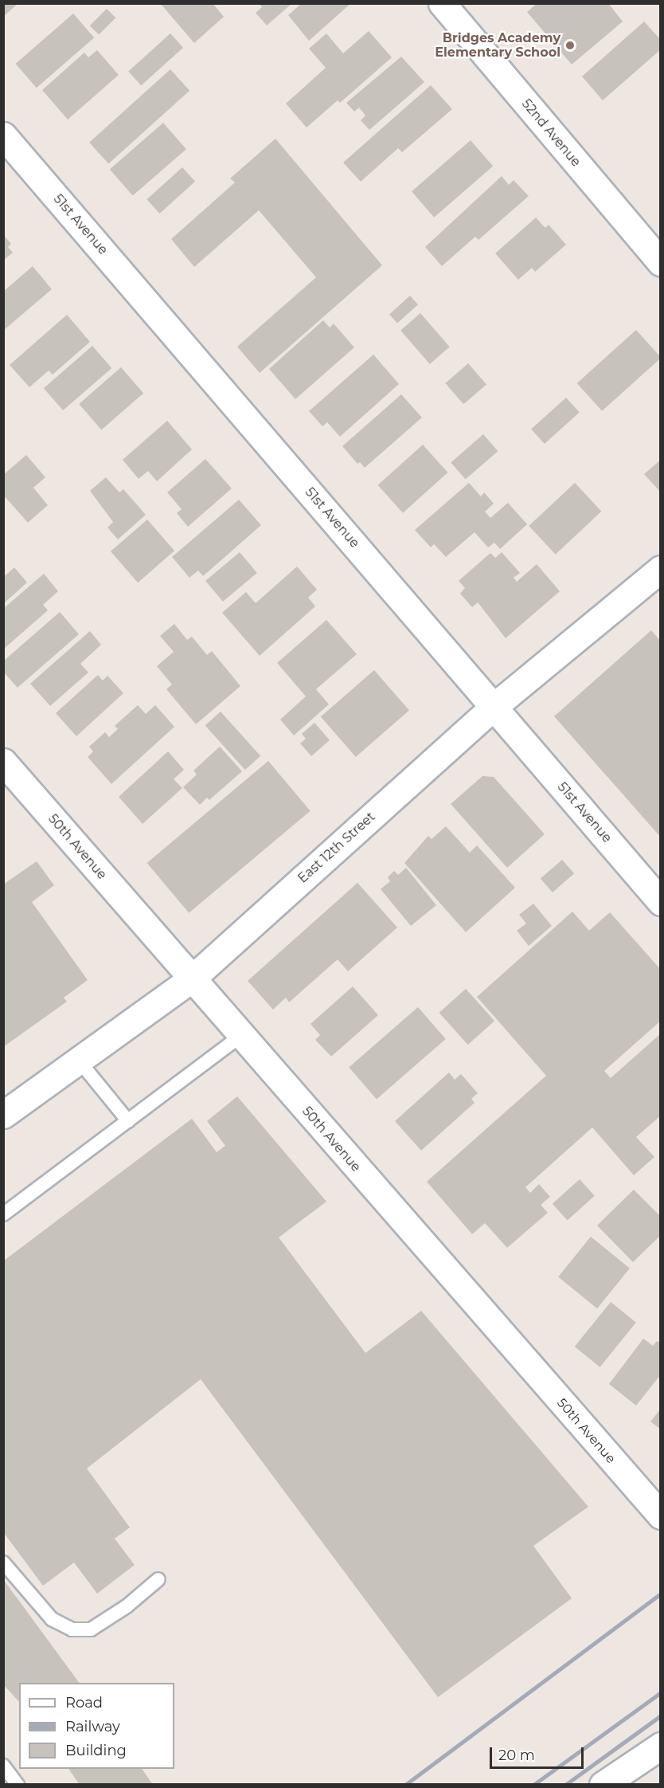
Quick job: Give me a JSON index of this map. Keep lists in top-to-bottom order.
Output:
{
  "streets": {
    "street": [
      "52nd Avenue",
      "51st Avenue",
      "50th Avenue",
      "East 12th Street"
    ]
  },
  "crossings": [
    ["51st Avenue", "East 12th Street"],
    ["50th Avenue", "East 12th Street"]
  ],
  "places": ["Bridges Academy Elementary School"],
  "legend": ["Road", "Railway", "Building"],
  "scale_bar": "20 m"
}
